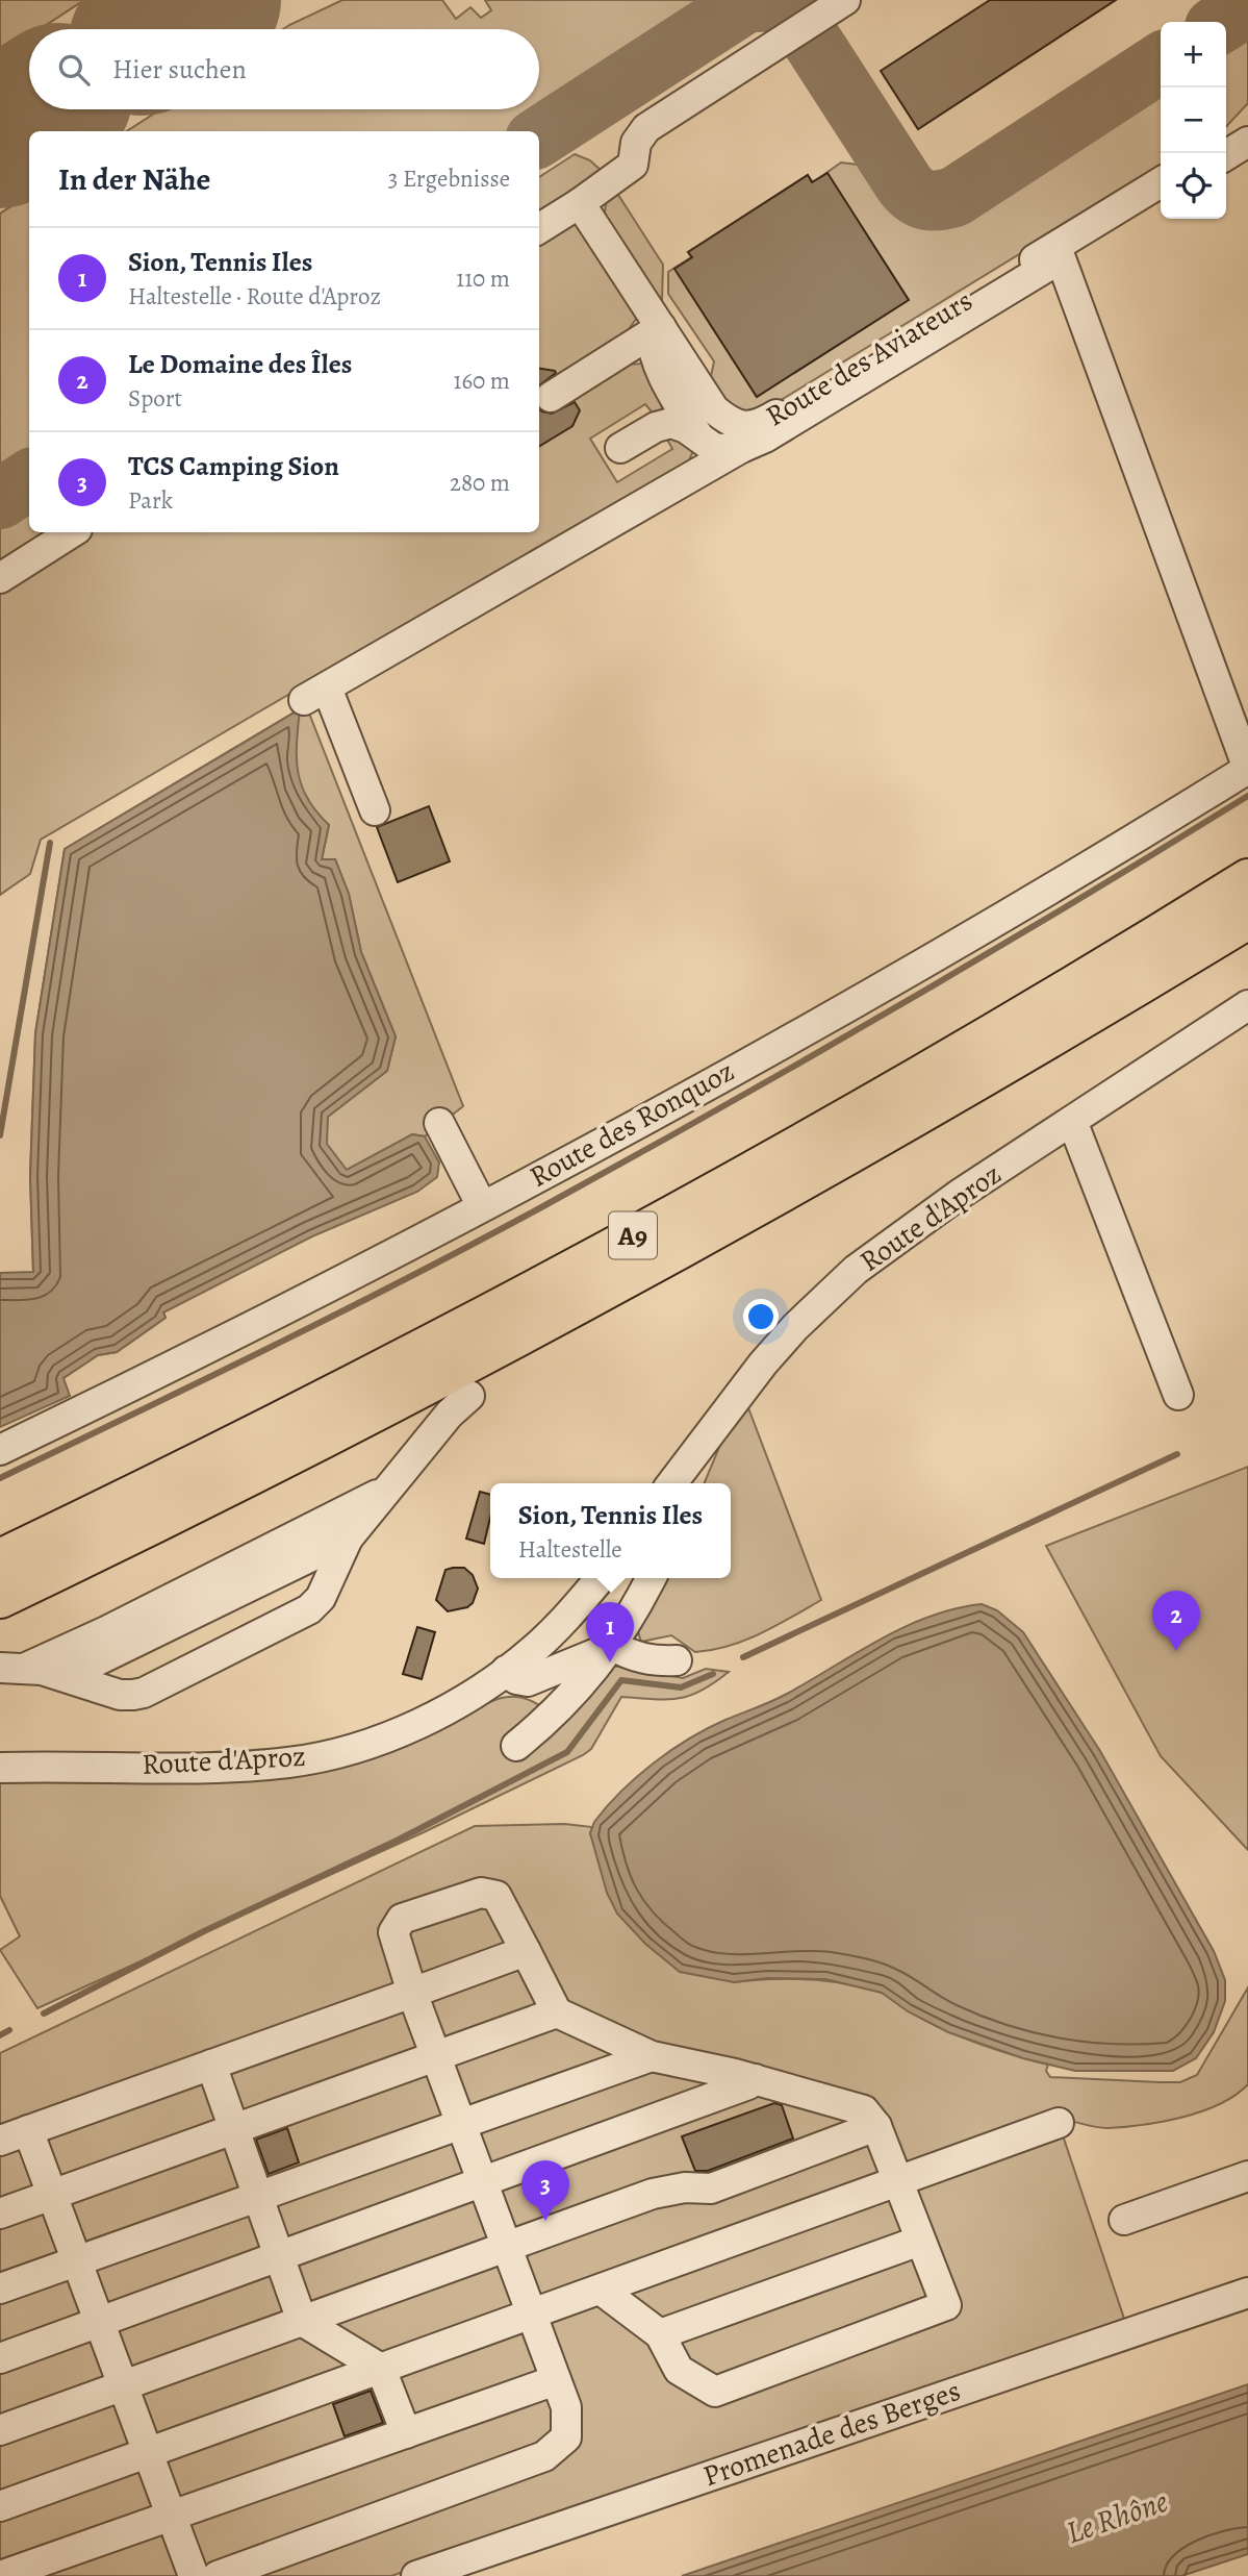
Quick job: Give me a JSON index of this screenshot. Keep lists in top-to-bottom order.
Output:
{
  "streets": {
    "highway": ["A9"],
    "street": [
      "Route des Aviateurs",
      "Route des Ronquoz",
      "Route d'Aproz",
      "Promenade des Berges"
    ]
  },
  "water": ["Le Rhône"],
  "page": {
    "map_buttons": ["+", "−"],
    "search": "Hier suchen",
    "heading": ["In der Nähe", "3 Ergebnisse"],
    "list": [
      {
        "mark": "1",
        "name": "Sion, Tennis Iles",
        "note": "Haltestelle · Route d'Aproz",
        "value": "110 m"
      },
      {
        "mark": "2",
        "name": "Le Domaine des Îles",
        "note": "Sport",
        "value": "160 m"
      },
      {
        "mark": "3",
        "name": "TCS Camping Sion",
        "note": "Park",
        "value": "280 m"
      }
    ],
    "popup": ["Sion, Tennis Iles", "Haltestelle"],
    "pins": ["2", "1", "3"]
  }
}
